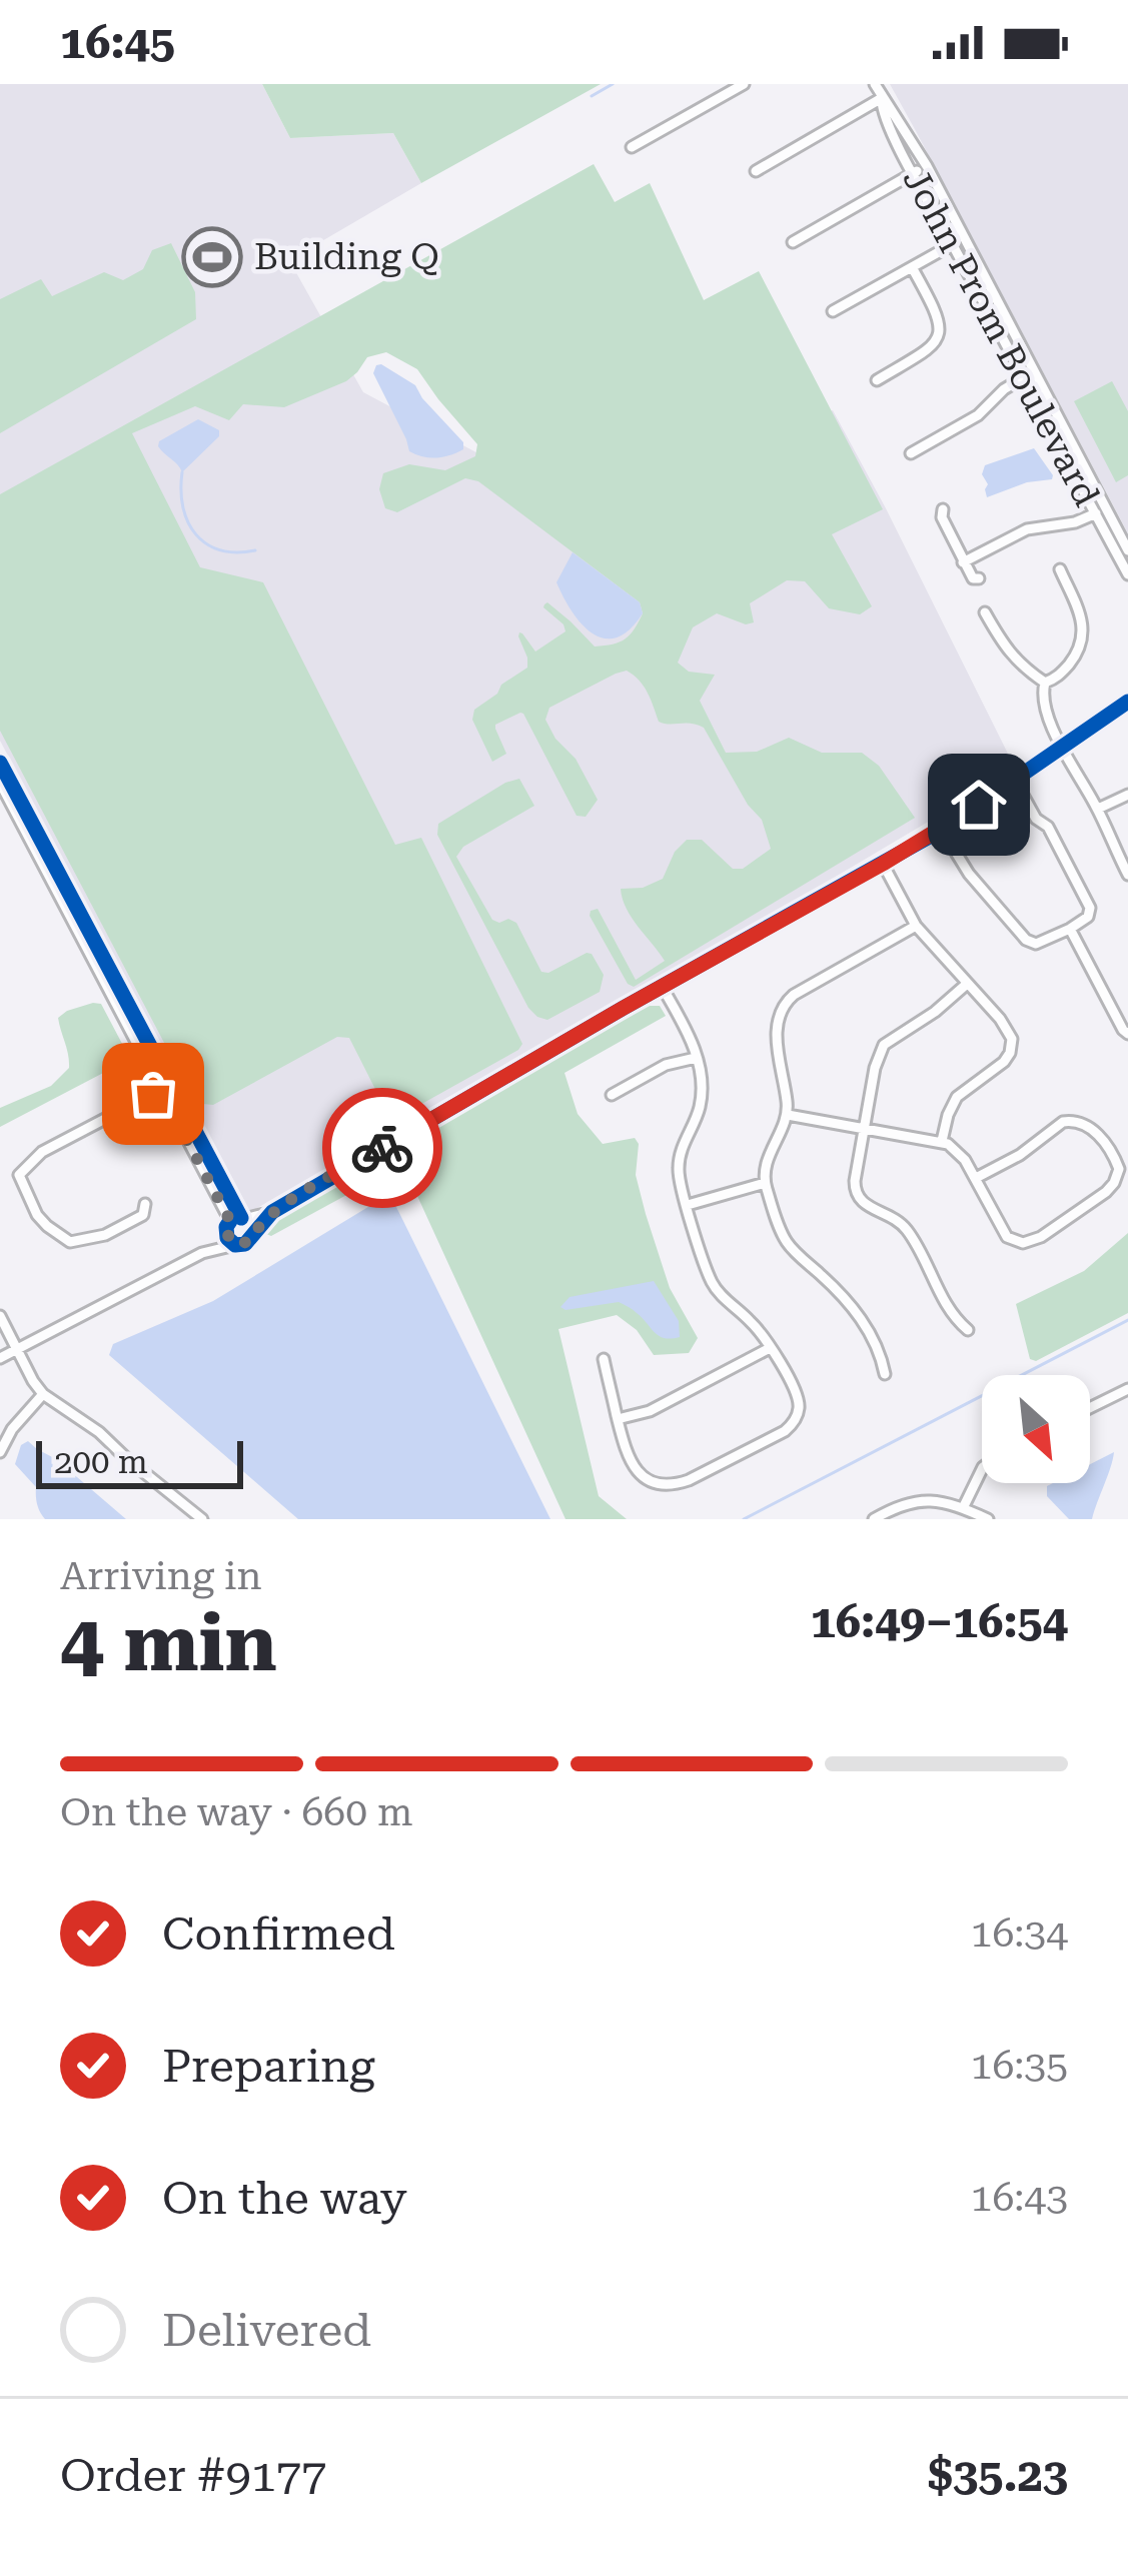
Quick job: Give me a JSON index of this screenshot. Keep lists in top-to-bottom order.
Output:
{
  "streets": {
    "street": ["John Prom Boulevard"]
  },
  "places": {
    "sports": ["Building Q"]
  },
  "scale_bar": "200 m",
  "north": "bottom right",
  "page": {
    "status": "16:45",
    "scale": "200 m",
    "heading": ["4 min", "Arriving in", "16:49–16:54"],
    "panel": ["Order #9177", "$35.23"],
    "bar": "On the way · 660 m",
    "list": [
      ["Confirmed", "16:34"],
      ["Preparing", "16:35"],
      ["On the way", "16:43"],
      "Delivered"
    ]
  }
}
